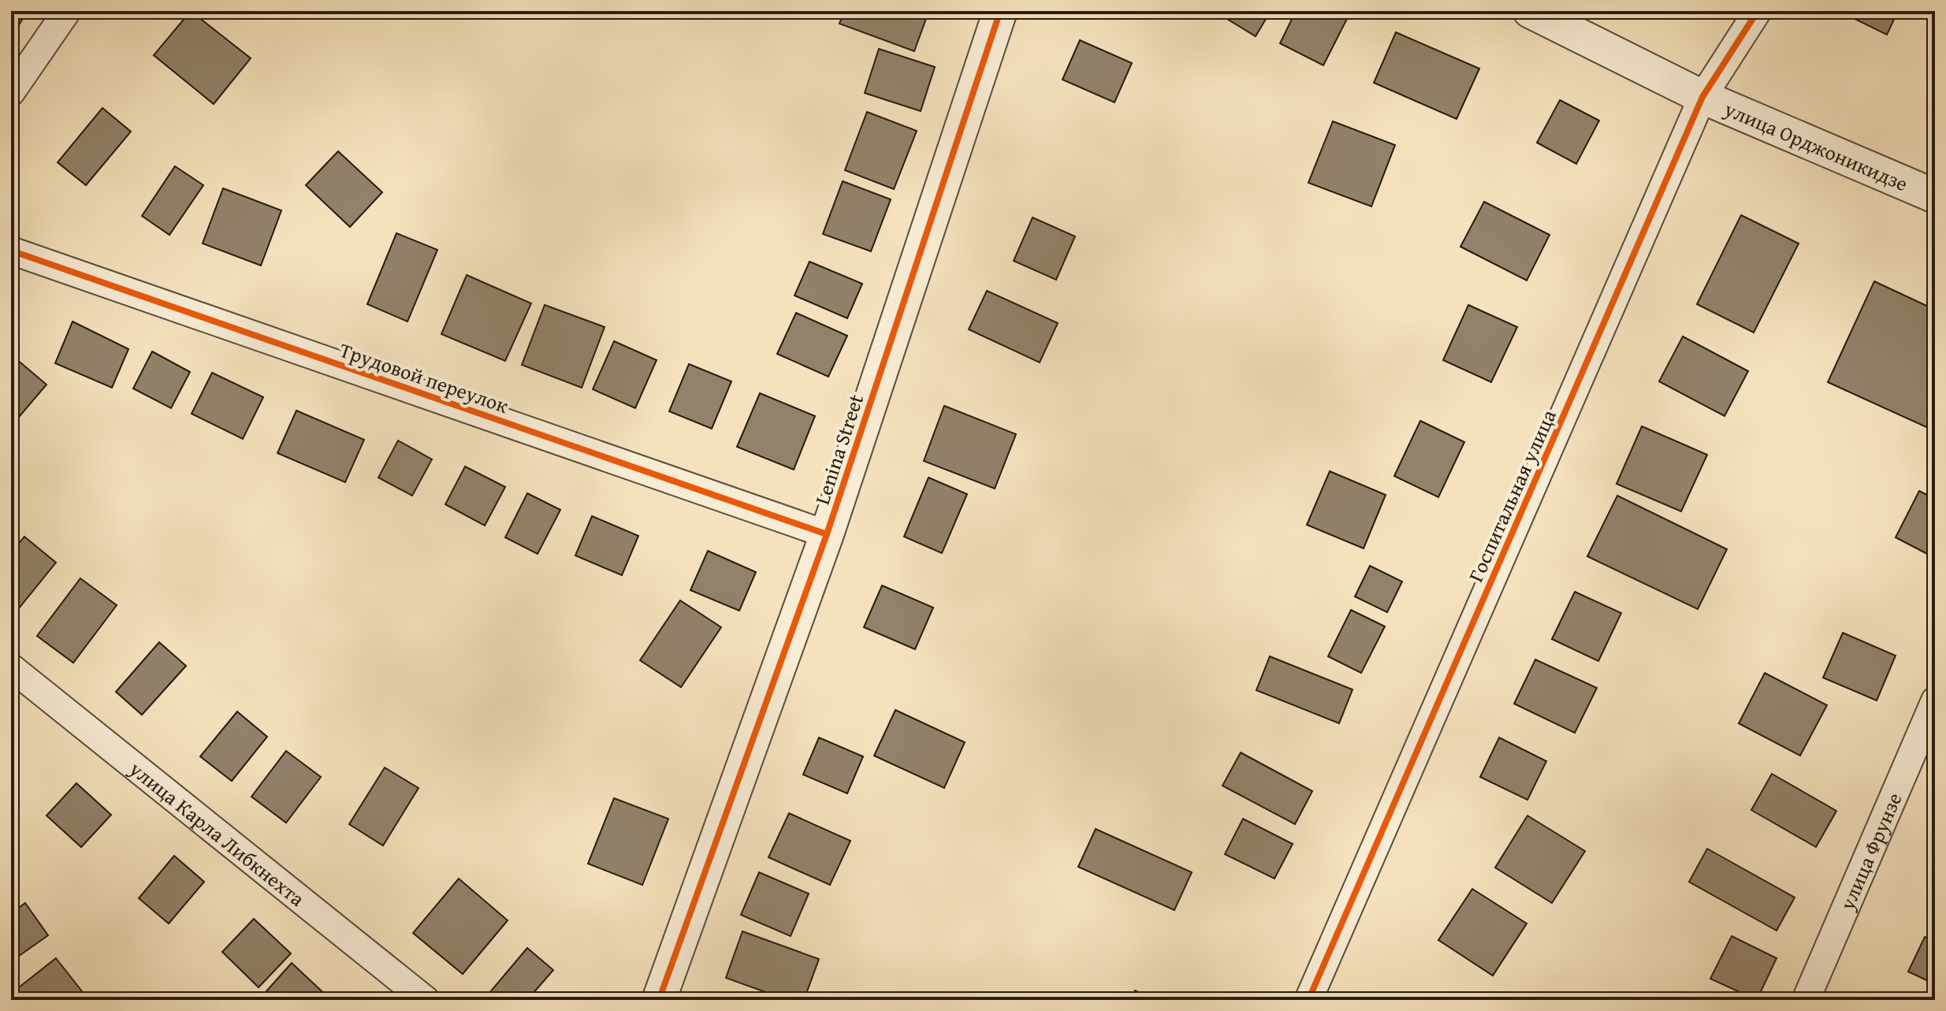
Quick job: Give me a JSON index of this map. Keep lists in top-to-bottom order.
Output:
{
  "streets": {
    "street": [
      "улица Орджоникидзе",
      "Трудовой переулок",
      "Lenina Street",
      "Госпитальная улица",
      "улица Карла Либкнехта",
      "улица Фрунзе"
    ]
  },
  "crossings": [
    ["улица Орджоникидзе", "Госпитальная улица"],
    ["Трудовой переулок", "Lenina Street"]
  ]
}
